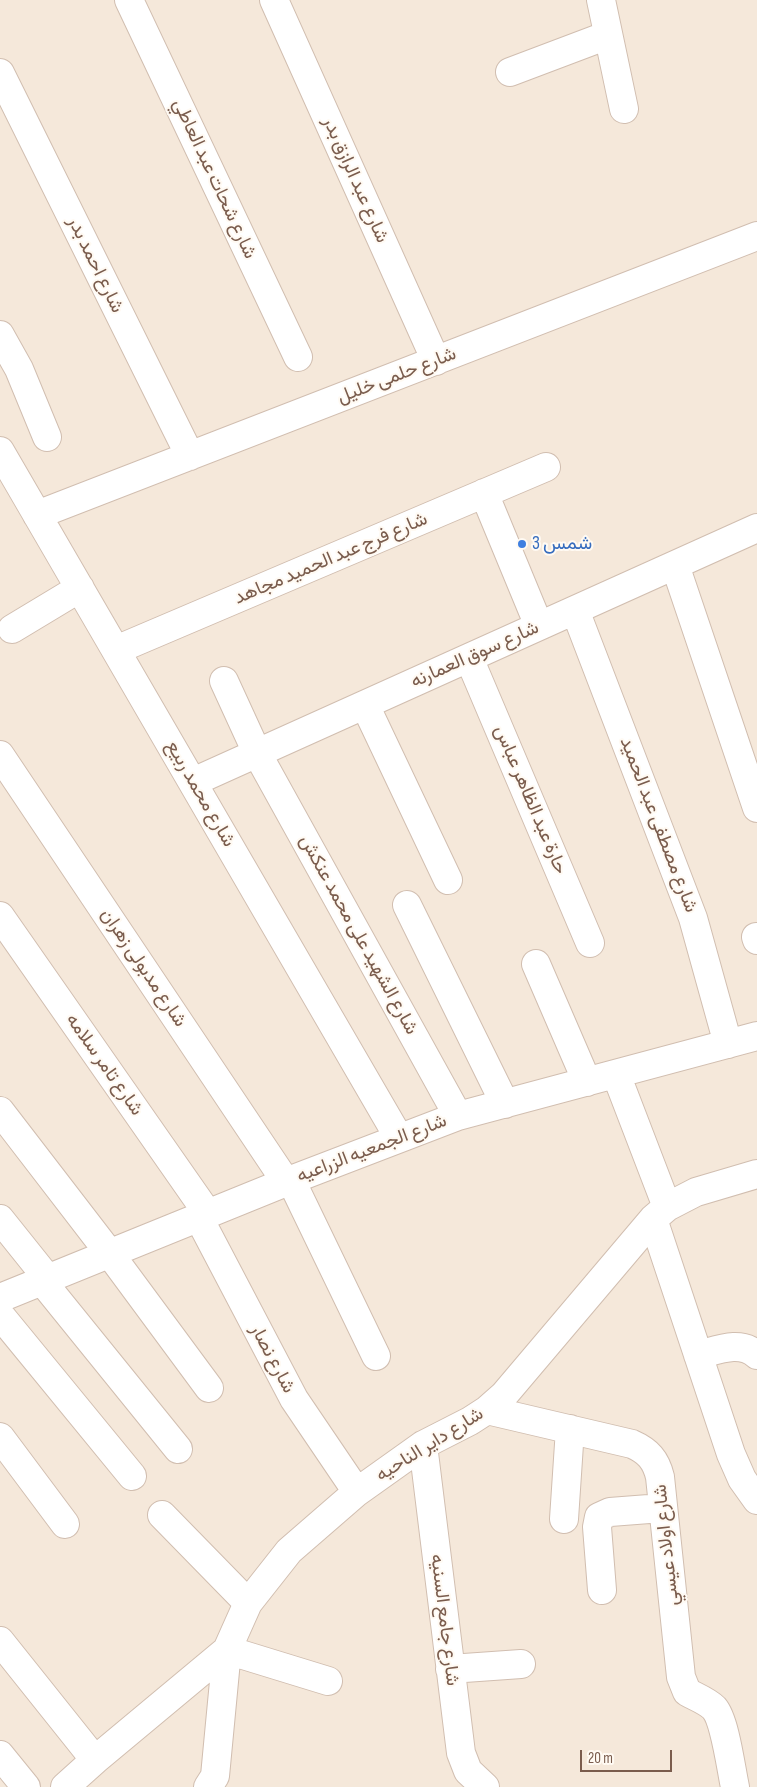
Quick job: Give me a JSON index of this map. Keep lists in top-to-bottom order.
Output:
{
  "streets": {
    "street": [
      "شارع شحات عبد العاطي",
      "شارع عبد الرازق بدر",
      "شارع احمد بدر",
      "شارع حلمى خليل",
      "شارع فرج عبد الحميد مجاهد",
      "شارع سوق العمارنه",
      "شارع محمد ربيع",
      "حارة عبد الظاهر عباس",
      "شارع مصطفى عبد الحميد",
      "شارع الشهيد على محمد عنكش",
      "شارع مدبولى زهران",
      "شارع تامر سلامه",
      "شارع الجمعيه الزراعيه",
      "شارع نصار",
      "شارع داير الناحيه",
      "شارع اولاد عيسي",
      "شارع جامع السنيه"
    ]
  },
  "crossings": [
    ["شارع عبد الرازق بدر", "شارع حلمى خليل"],
    ["شارع احمد بدر", "شارع حلمى خليل"],
    ["شارع حلمى خليل", "شارع محمد ربيع"],
    ["شارع فرج عبد الحميد مجاهد", "شارع محمد ربيع"],
    ["شارع سوق العمارنه", "شارع محمد ربيع"],
    ["شارع سوق العمارنه", "حارة عبد الظاهر عباس"],
    ["شارع سوق العمارنه", "شارع مصطفى عبد الحميد"],
    ["شارع سوق العمارنه", "شارع الشهيد على محمد عنكش"],
    ["شارع محمد ربيع", "شارع الجمعيه الزراعيه"],
    ["شارع مصطفى عبد الحميد", "شارع الجمعيه الزراعيه"],
    ["شارع الشهيد على محمد عنكش", "شارع الجمعيه الزراعيه"],
    ["شارع مدبولى زهران", "شارع الجمعيه الزراعيه"],
    ["شارع تامر سلامه", "شارع الجمعيه الزراعيه"],
    ["شارع تامر سلامه", "شارع نصار"],
    ["شارع الجمعيه الزراعيه", "شارع نصار"],
    ["شارع نصار", "شارع داير الناحيه"],
    ["شارع داير الناحيه", "شارع اولاد عيسي"],
    ["شارع داير الناحيه", "شارع جامع السنيه"]
  ],
  "places": ["شمس 3"],
  "scale_bar": "20 m"
}
